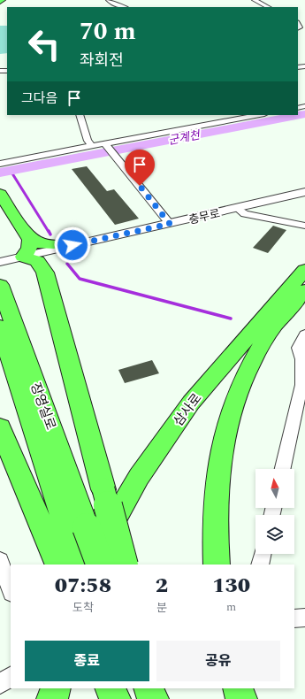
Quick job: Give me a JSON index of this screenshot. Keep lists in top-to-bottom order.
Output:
{
  "streets": {
    "highway": ["장영실로", "삼사로"],
    "street": ["충무로"]
  },
  "water": ["군계천"],
  "north": "top",
  "page": {
    "turn": ["70 m", "좌회전"],
    "then": "그다음",
    "eta": [
      "07:58",
      "도착",
      "2",
      "분",
      "130",
      "m"
    ],
    "buttons": ["종료", "공유"]
  }
}
